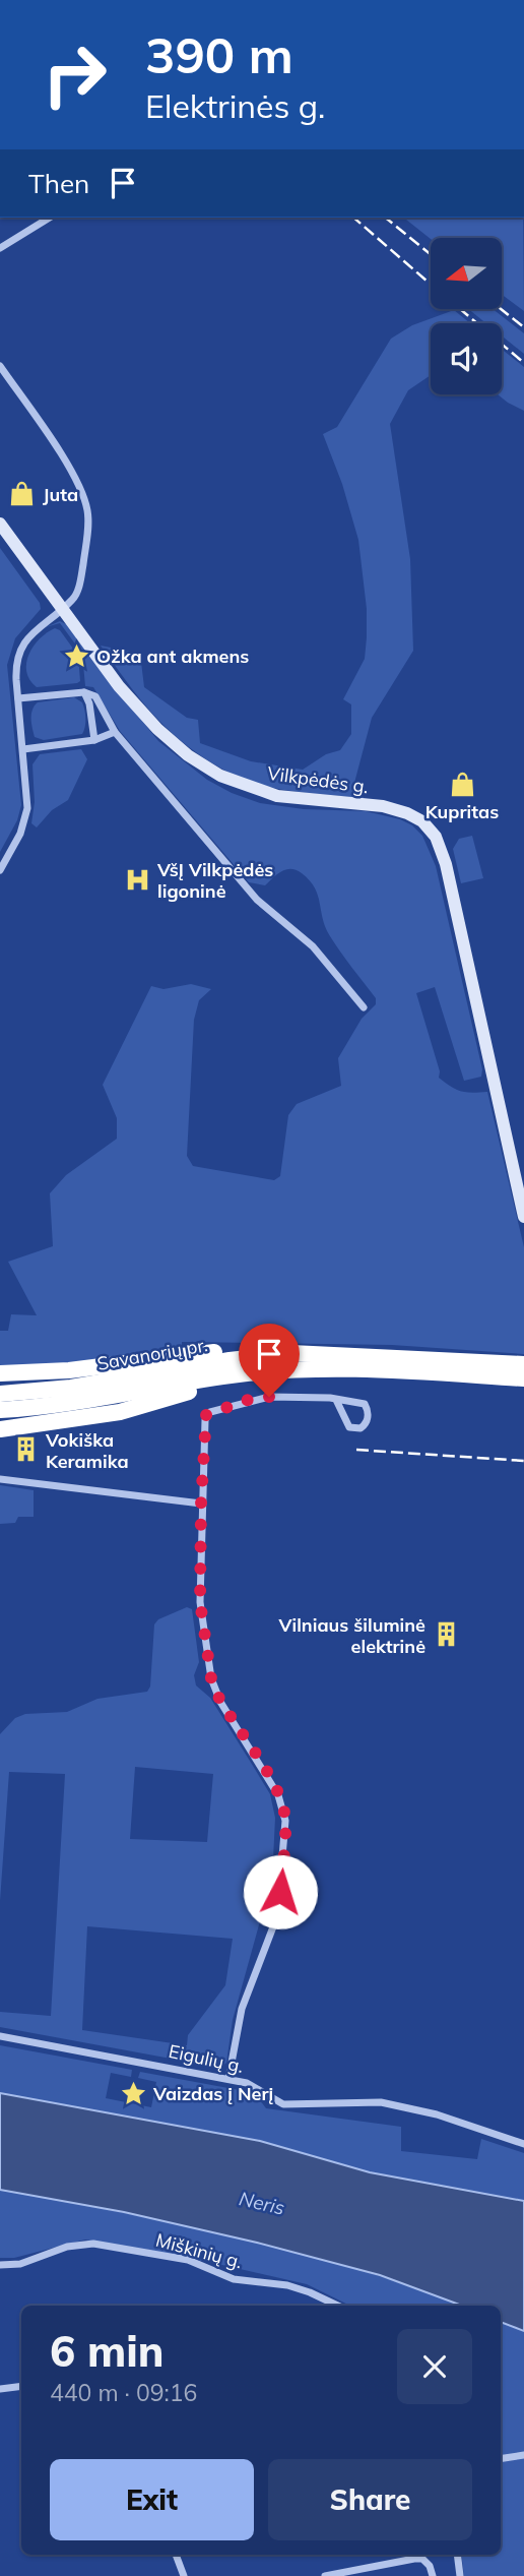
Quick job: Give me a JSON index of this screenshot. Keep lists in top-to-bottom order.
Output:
{
  "streets": {
    "highway": ["Savanorių pr."],
    "main road": ["Vilkpėdės g."],
    "street": ["Eigulių g.", "Miškinių g."]
  },
  "water": ["Neris"],
  "places": {
    "shop": ["Juta", "Kupritas"],
    "place": ["Ožka ant akmens", "Vaizdas į Nerį"],
    "hospital": ["VšĮ Vilkpėdės ligoninė"],
    "building": ["Vokiška Keramika", "Vilniaus šiluminė elektrinė"]
  },
  "north": "left",
  "page": {
    "turn": ["390 m", "Elektrinės g."],
    "then": "Then",
    "heading": ["6 min", "440 m · 09:16"],
    "buttons": ["Exit", "Share"]
  }
}
